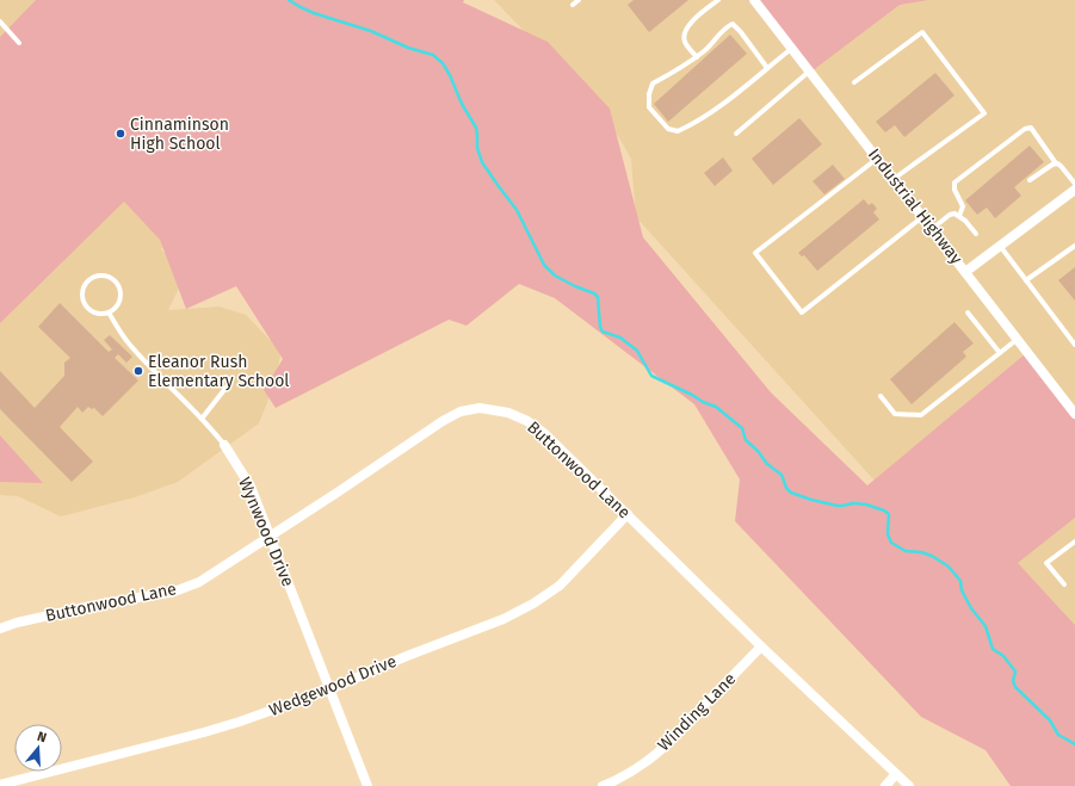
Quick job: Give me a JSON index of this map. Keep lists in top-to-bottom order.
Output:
{
  "streets": {
    "street": [
      "Industrial Highway",
      "Buttonwood Lane",
      "Wynwood Drive",
      "Wedgewood Drive",
      "Winding Lane"
    ]
  },
  "crossings": [
    ["Buttonwood Lane", "Wynwood Drive"],
    ["Buttonwood Lane", "Wedgewood Drive"],
    ["Buttonwood Lane", "Winding Lane"],
    ["Wynwood Drive", "Wedgewood Drive"]
  ],
  "places": ["Cinnaminson High School", "Eleanor Rush Elementary School"],
  "north": "top"
}
